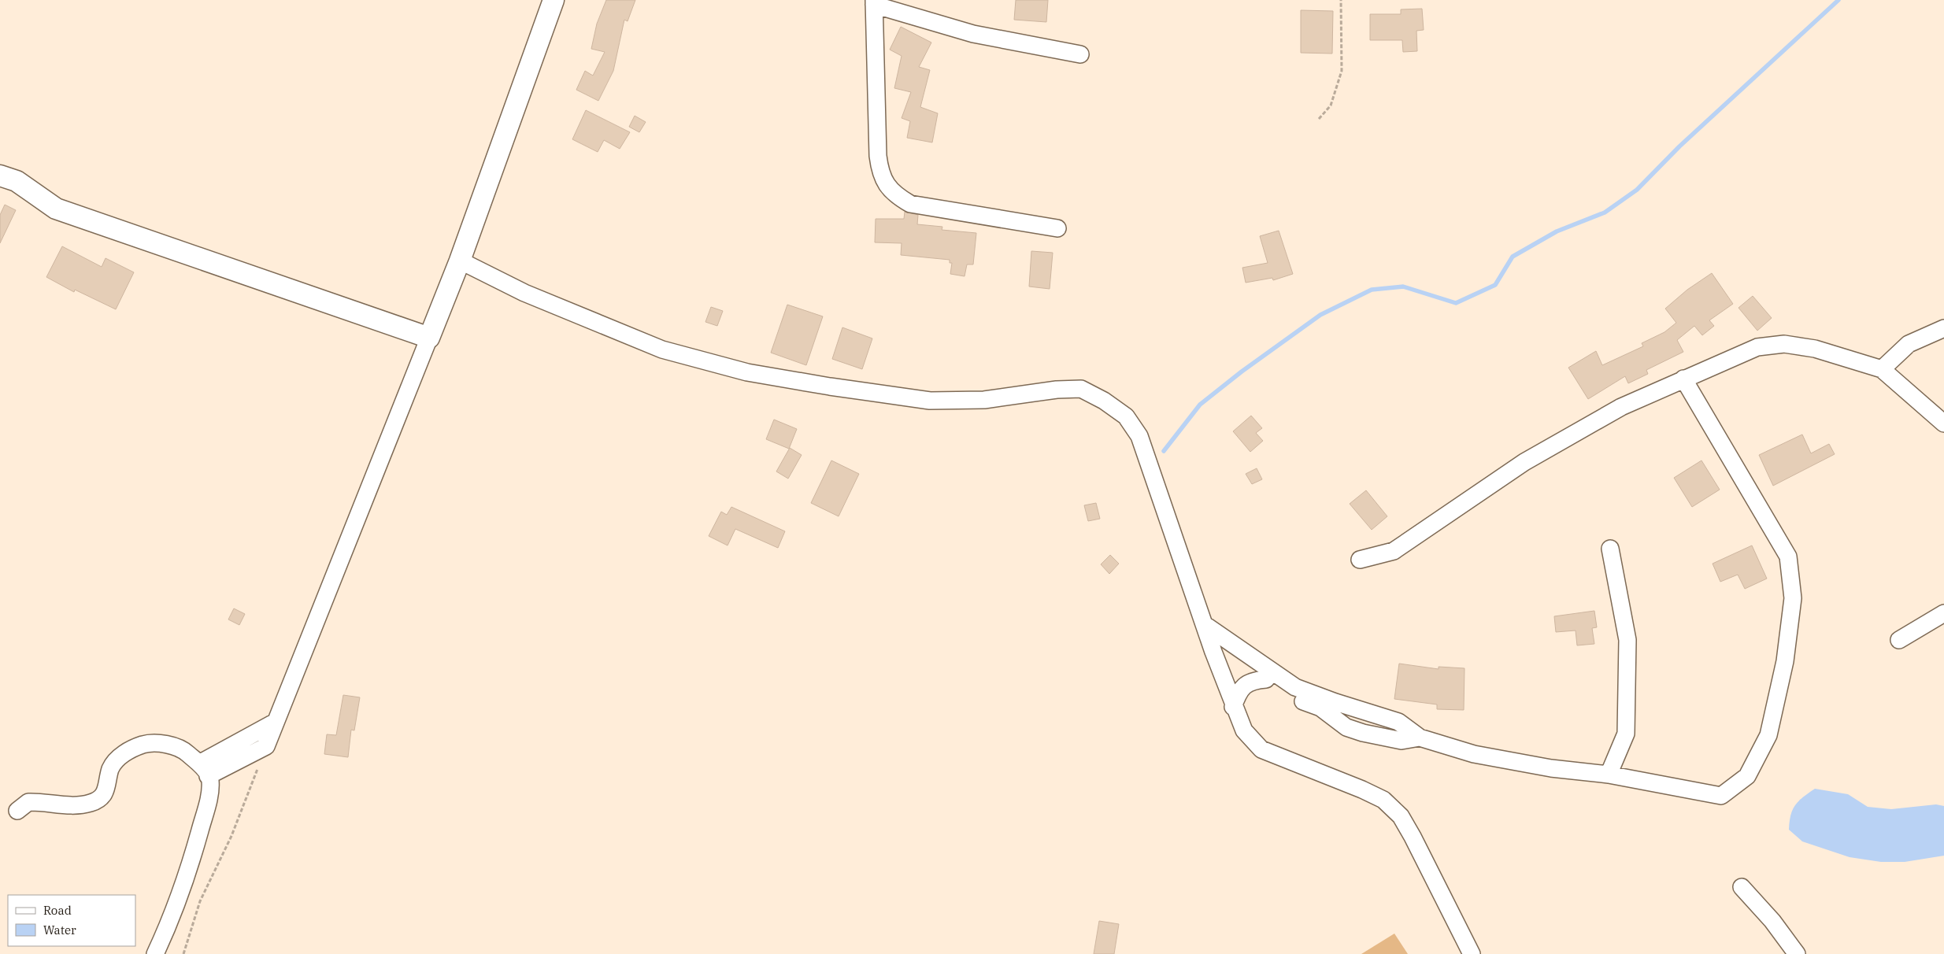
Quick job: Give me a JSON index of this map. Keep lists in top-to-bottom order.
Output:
{
  "legend": ["Road", "Water"]
}
